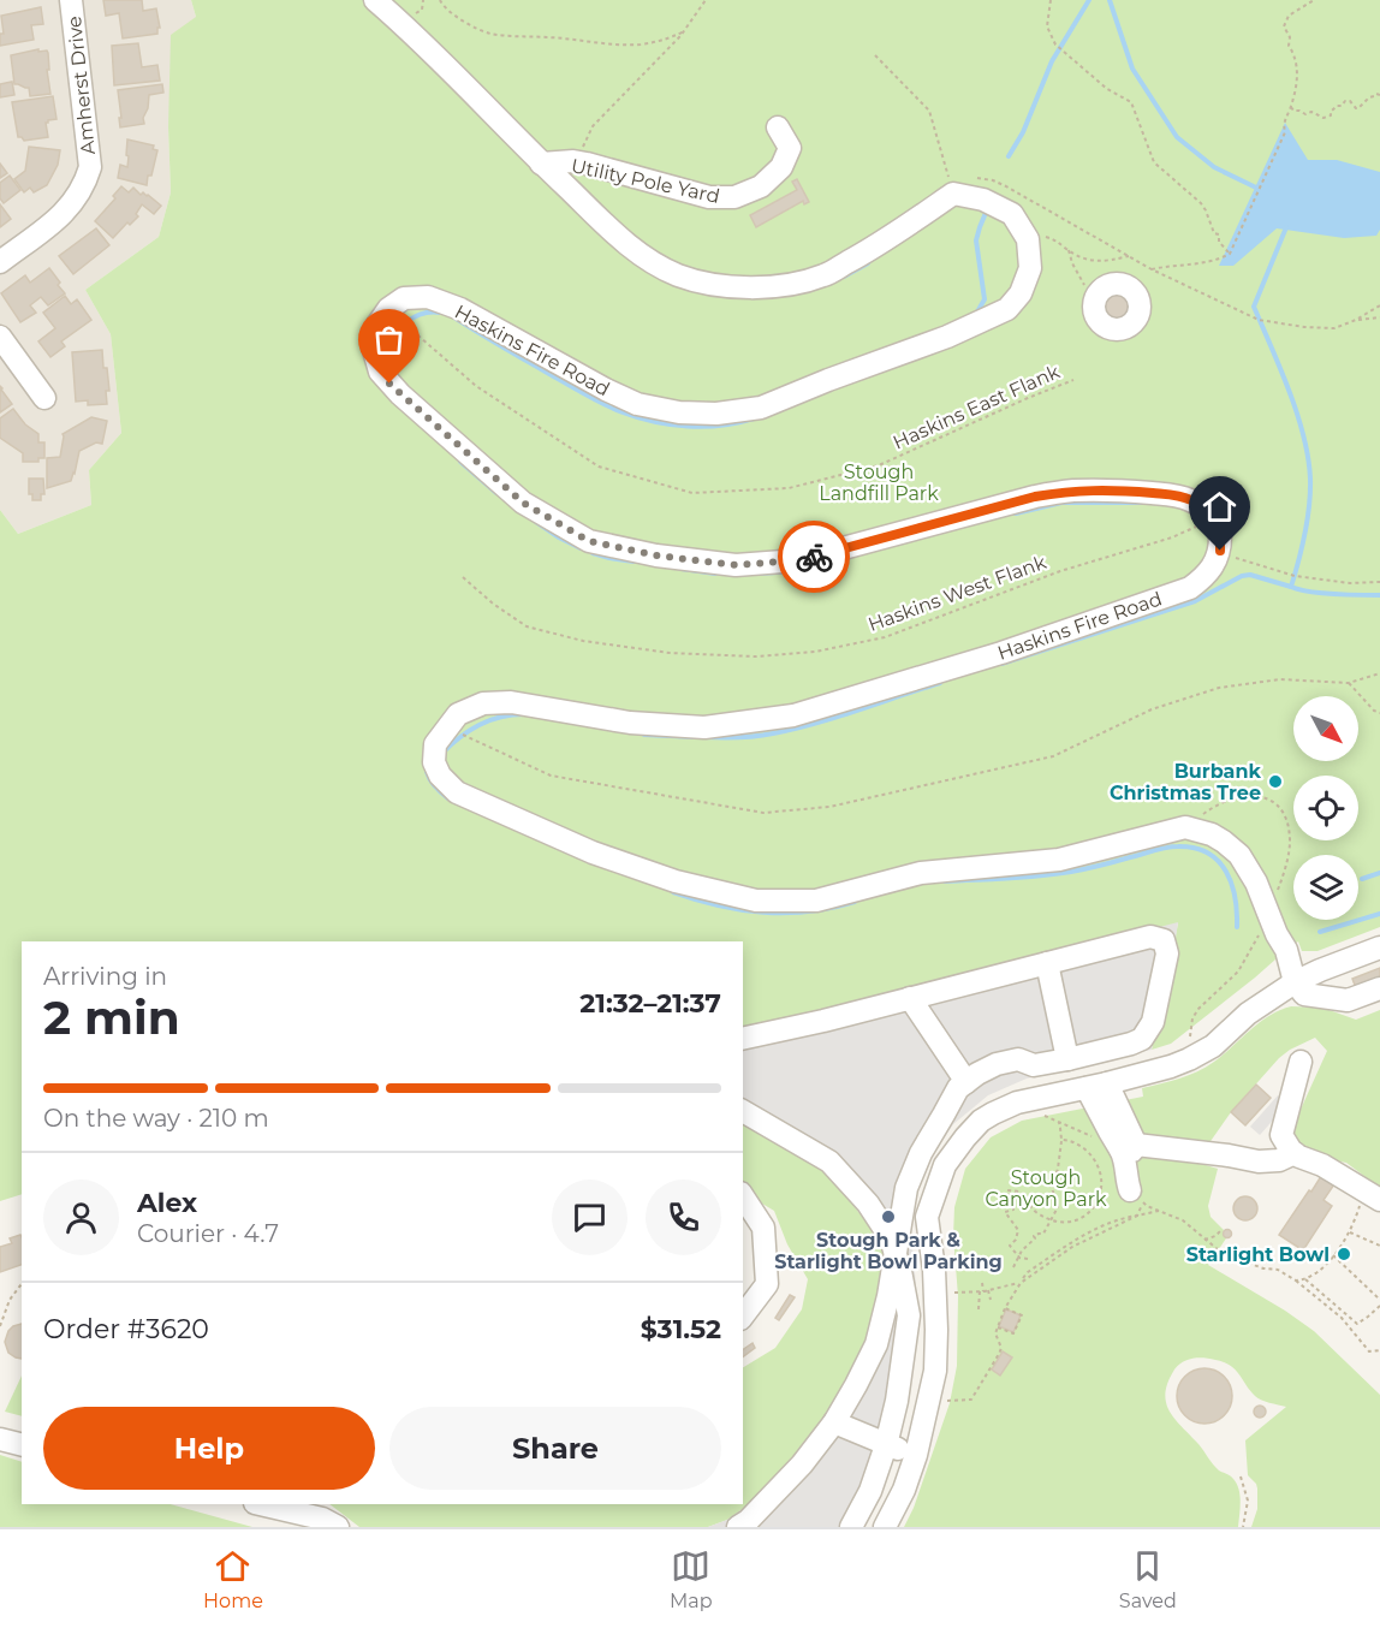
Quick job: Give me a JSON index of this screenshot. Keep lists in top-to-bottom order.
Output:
{
  "streets": {
    "street": ["Amherst Drive", "Utility Pole Yard", "Haskins Fire Road"],
    "path": ["Haskins East Flank", "Haskins West Flank"]
  },
  "crossings": [
    ["Haskins Fire Road", "Haskins East Flank"]
  ],
  "parks": ["Stough Landfill Park", "Stough Canyon Park"],
  "places": ["Burbank Christmas Tree", "Stough Park & Starlight Bowl Parking", "Starlight Bowl"],
  "north": "bottom right",
  "page": {
    "heading": ["2 min", "Arriving in", "21:32–21:37"],
    "panel": [
      "Alex",
      "Courier · 4.7",
      "Order #3620",
      "$31.52"
    ],
    "bar": "On the way · 210 m",
    "buttons": ["Help", "Share"],
    "tabs": ["Home", "Map", "Saved"]
  }
}
